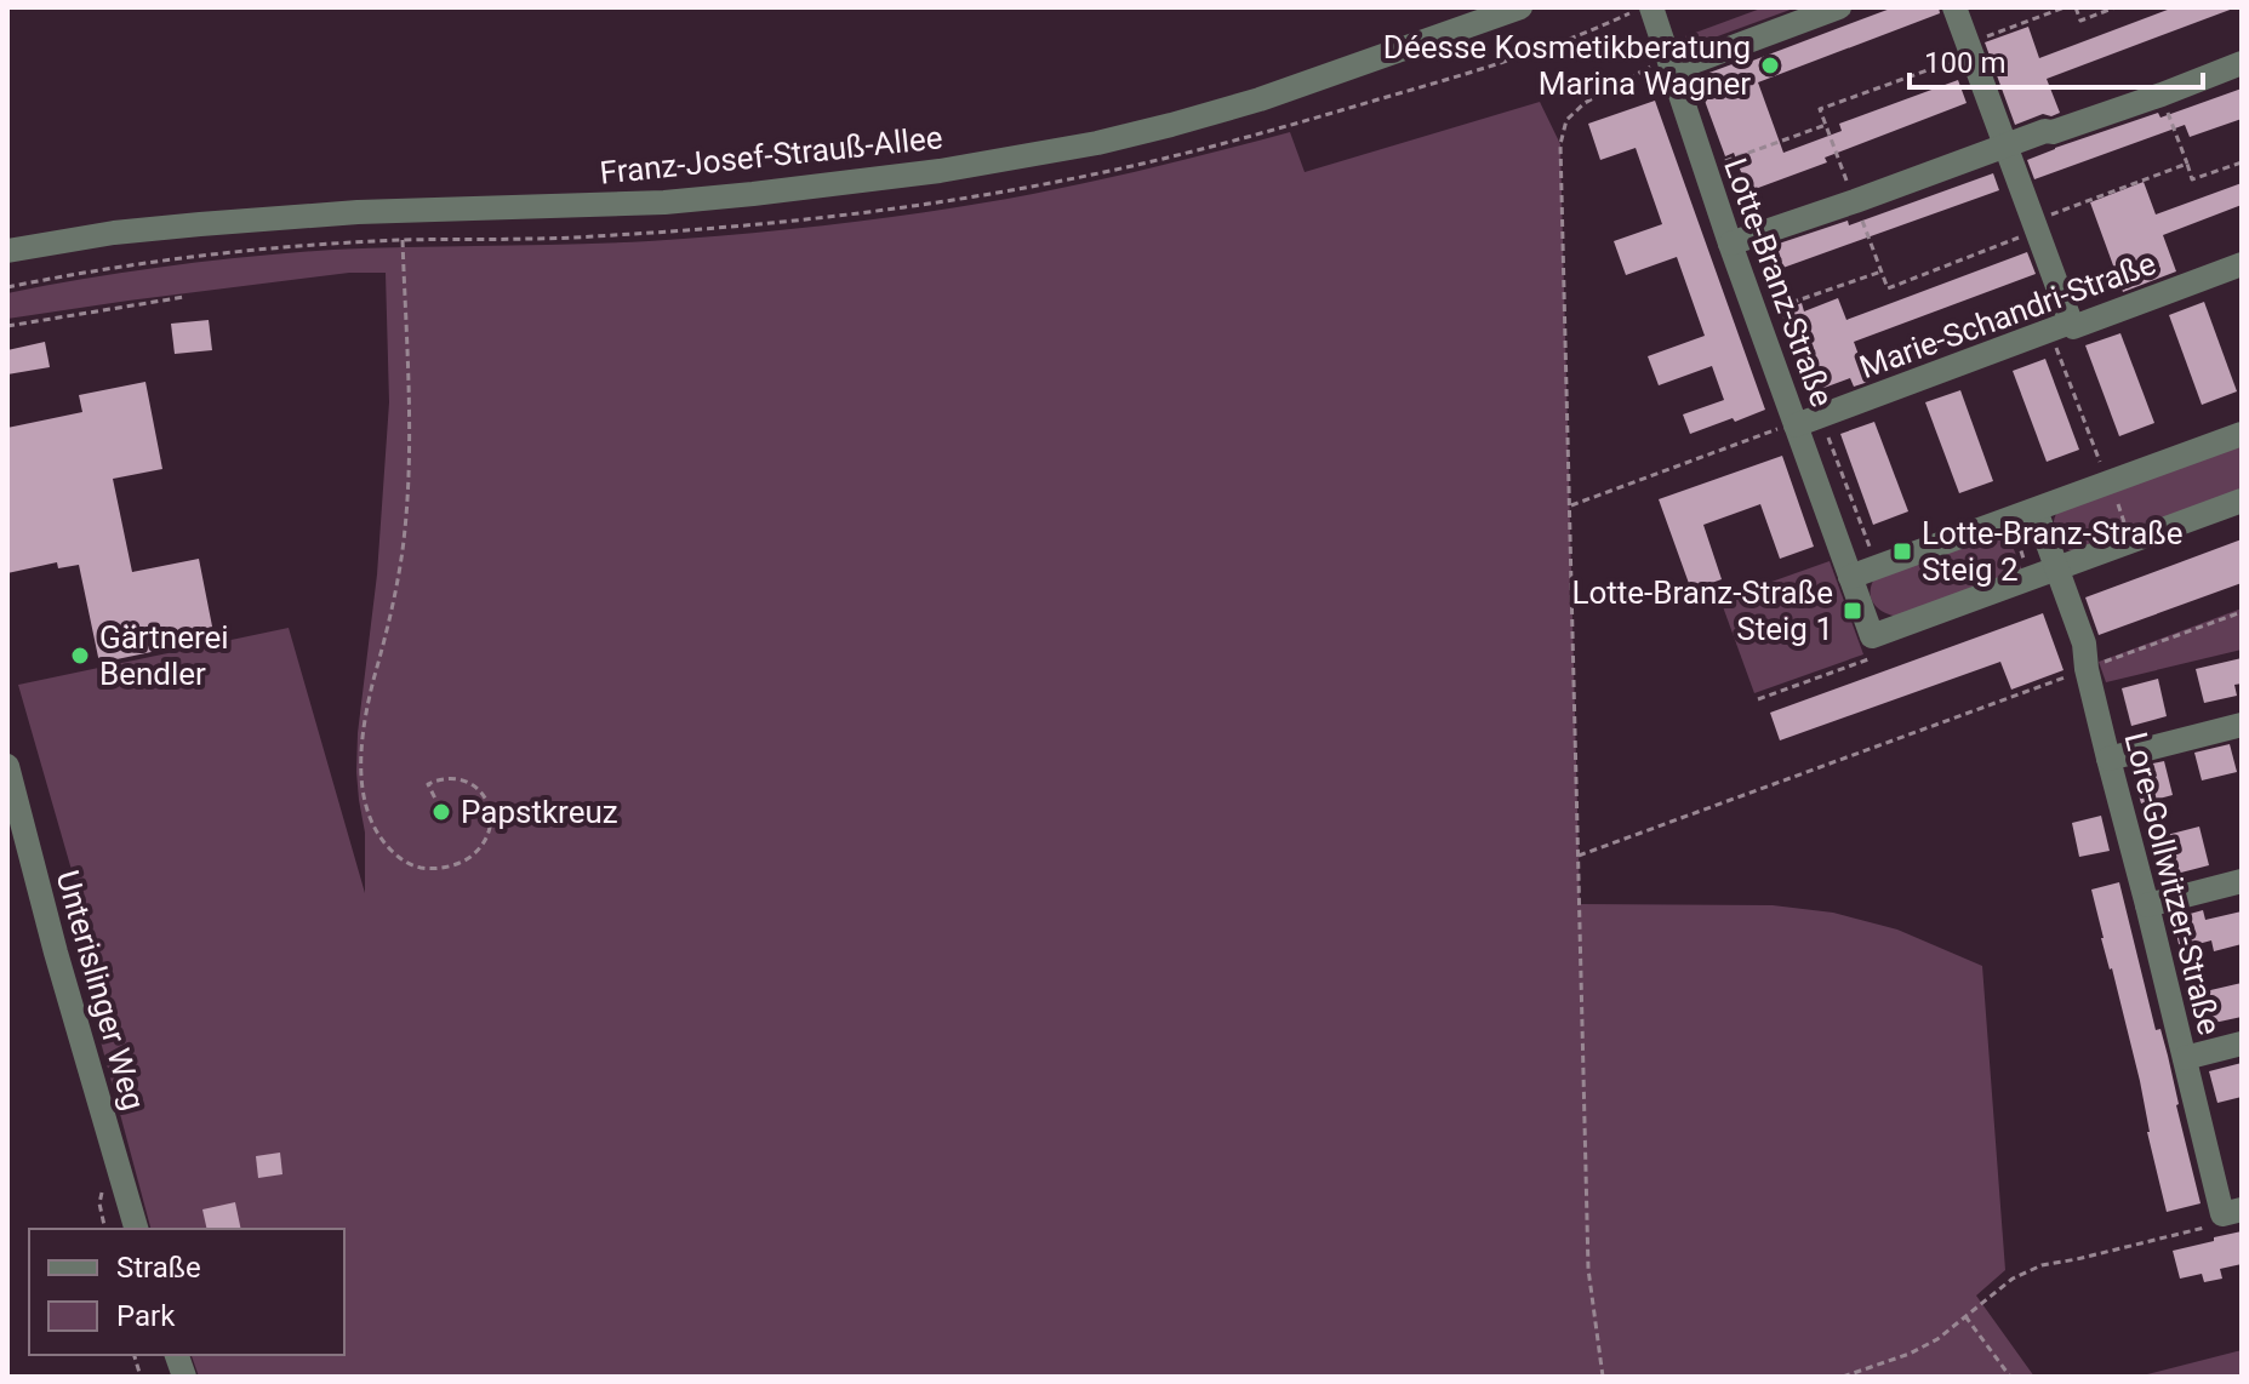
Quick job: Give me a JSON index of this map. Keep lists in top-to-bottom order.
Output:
{
  "streets": {
    "street": [
      "Franz-Josef-Strauß-Allee",
      "Lotte-Branz-Straße",
      "Marie-Schandri-Straße",
      "Lore-Gollwitzer-Straße",
      "Unterislinger Weg"
    ]
  },
  "crossings": [
    ["Lotte-Branz-Straße", "Marie-Schandri-Straße"]
  ],
  "places": {
    "other": ["Déesse Kosmetikberatung Marina Wagner", "Gärtnerei Bendler", "Papstkreuz"],
    "transit": ["Lotte-Branz-Straße Steig 2", "Lotte-Branz-Straße Steig 1"]
  },
  "legend": ["Straße", "Park"],
  "scale_bar": "100 m"
}
